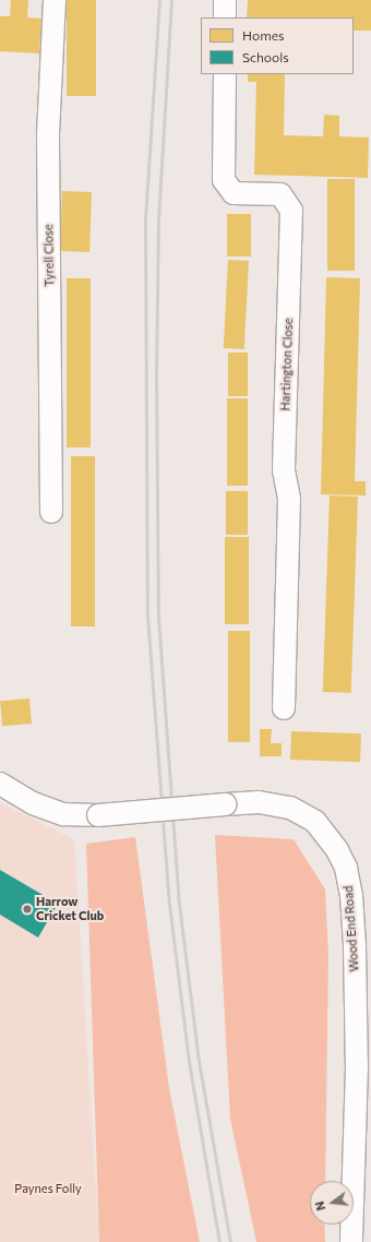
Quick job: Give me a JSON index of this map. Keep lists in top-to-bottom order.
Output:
{
  "streets": {
    "street": ["Tyrell Close", "Hartington Close", "Wood End Road"]
  },
  "parks": ["Paynes Folly"],
  "places": ["Harrow Cricket Club"],
  "legend": ["Homes", "Schools"],
  "north": "left"
}
